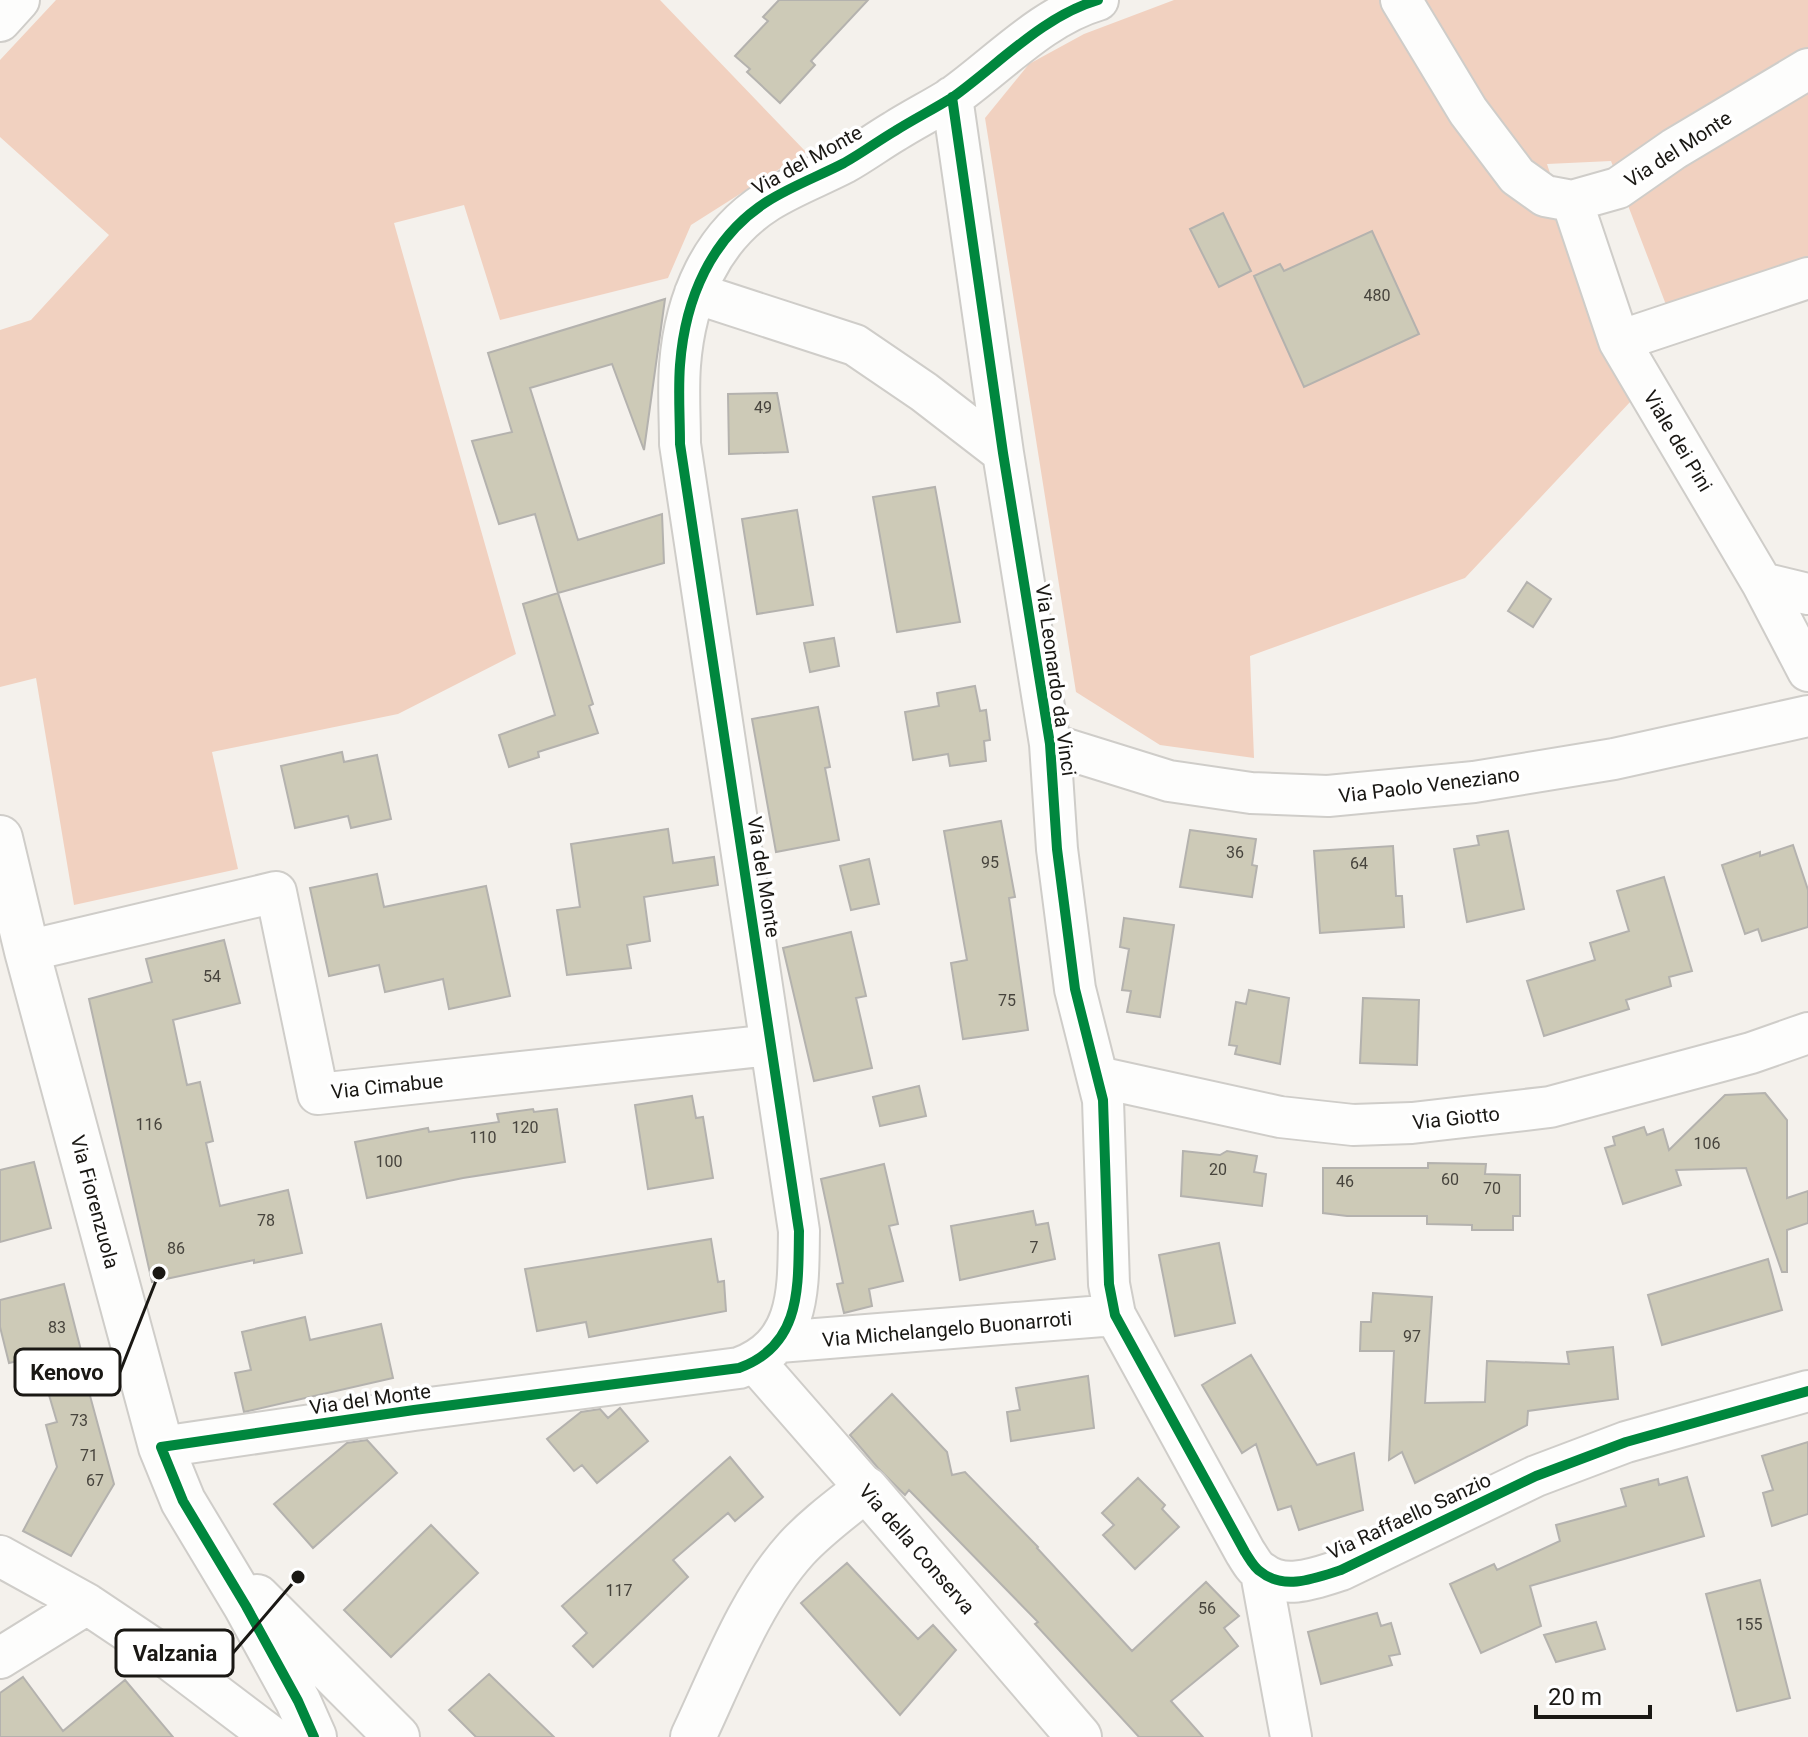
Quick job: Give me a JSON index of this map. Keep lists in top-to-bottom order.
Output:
{
  "streets": {
    "street": [
      "Via del Monte",
      "Viale dei Pini",
      "Via Leonardo da Vinci",
      "Via Paolo Veneziano",
      "Via Cimabue",
      "Via Giotto",
      "Via Fiorenzuola",
      "Via Michelangelo Buonarroti",
      "Via Raffaello Sanzio",
      "Via della Conserva"
    ]
  },
  "crossings": [
    ["Via del Monte", "Viale dei Pini"],
    ["Via del Monte", "Via Leonardo da Vinci"],
    ["Via del Monte", "Via Cimabue"],
    ["Via del Monte", "Via Fiorenzuola"],
    ["Via del Monte", "Via Michelangelo Buonarroti"],
    ["Via del Monte", "Via della Conserva"],
    ["Via Leonardo da Vinci", "Via Paolo Veneziano"],
    ["Via Leonardo da Vinci", "Via Giotto"],
    ["Via Leonardo da Vinci", "Via Michelangelo Buonarroti"],
    ["Via Cimabue", "Via Fiorenzuola"],
    ["Via Michelangelo Buonarroti", "Via della Conserva"]
  ],
  "places": ["Kenovo", "Valzania"],
  "house_numbers": [
    "480",
    "49",
    "36",
    "95",
    "64",
    "54",
    "75",
    "116",
    "120",
    "110",
    "106",
    "100",
    "20",
    "60",
    "46",
    "70",
    "78",
    "7",
    "86",
    "83",
    "97",
    "73",
    "71",
    "67",
    "117",
    "56",
    "155"
  ],
  "scale_bar": "20 m"
}
